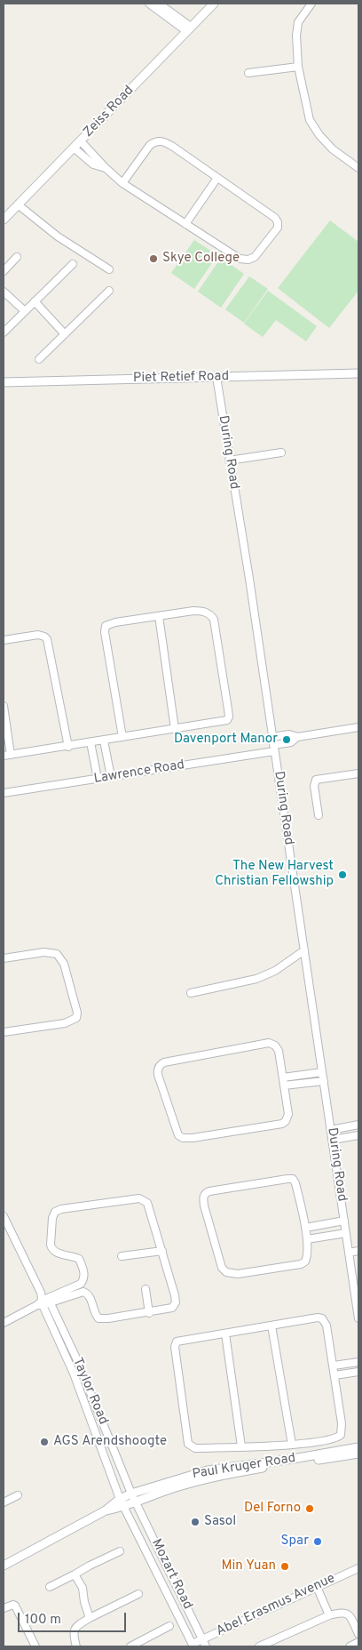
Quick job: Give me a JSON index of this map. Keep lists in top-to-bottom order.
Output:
{
  "streets": {
    "street": [
      "Zeiss Road",
      "Piet Retief Road",
      "During Road",
      "Lawrence Road",
      "Taylor Road",
      "Paul Kruger Road",
      "Mozart Road",
      "Abel Erasmus Avenue"
    ]
  },
  "crossings": [
    ["Piet Retief Road", "During Road"],
    ["During Road", "Lawrence Road"],
    ["Taylor Road", "Paul Kruger Road"],
    ["Taylor Road", "Mozart Road"],
    ["Paul Kruger Road", "Mozart Road"],
    ["Mozart Road", "Abel Erasmus Avenue"]
  ],
  "places": [
    "Skye College",
    "Davenport Manor",
    "The New Harvest Christian Fellowship",
    "AGS Arendshoogte",
    "Del Forno",
    "Sasol",
    "Spar",
    "Min Yuan"
  ],
  "scale_bar": "100 m"
}
